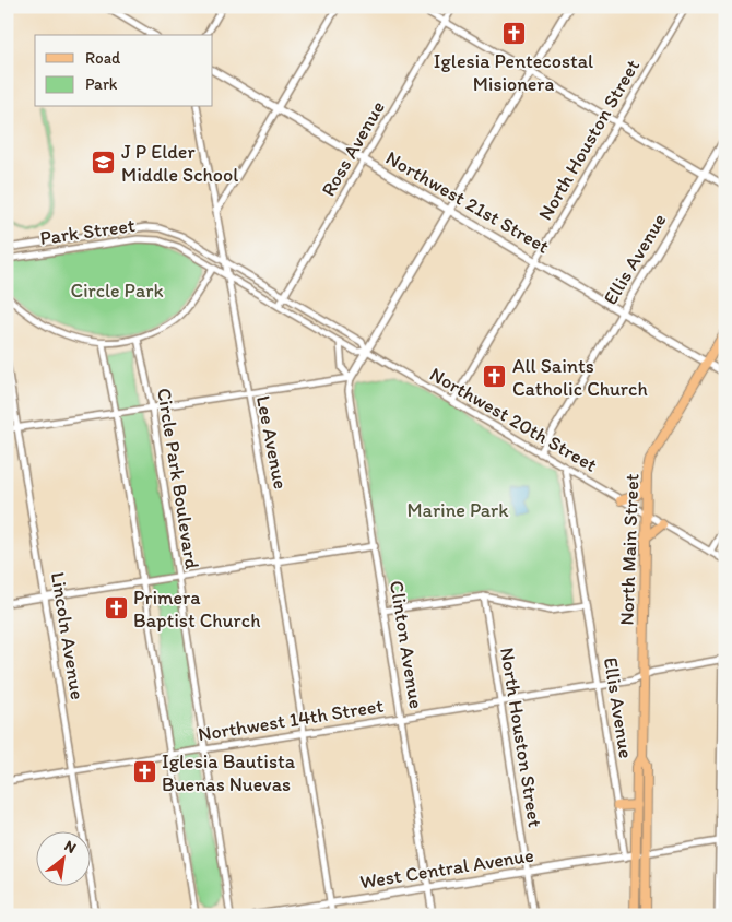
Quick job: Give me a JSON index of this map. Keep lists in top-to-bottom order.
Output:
{
  "streets": {
    "main road": ["North Main Street"],
    "street": [
      "North Houston Street",
      "Ross Avenue",
      "Northwest 21st Street",
      "Park Street",
      "Ellis Avenue",
      "Northwest 20th Street",
      "Lee Avenue",
      "Circle Park Boulevard",
      "Lincoln Avenue",
      "Clinton Avenue",
      "Northwest 14th Street",
      "West Central Avenue"
    ]
  },
  "crossings": [
    ["North Houston Street", "Northwest 21st Street"],
    ["North Houston Street", "Northwest 20th Street"],
    ["North Houston Street", "Northwest 14th Street"],
    ["North Houston Street", "West Central Avenue"],
    ["Ross Avenue", "Northwest 21st Street"],
    ["Ross Avenue", "Northwest 20th Street"],
    ["Northwest 21st Street", "Ellis Avenue"],
    ["Northwest 21st Street", "North Main Street"],
    ["Park Street", "Northwest 20th Street"],
    ["Park Street", "Lee Avenue"],
    ["Ellis Avenue", "Northwest 20th Street"],
    ["Ellis Avenue", "Northwest 14th Street"],
    ["Ellis Avenue", "West Central Avenue"],
    ["Northwest 20th Street", "Lee Avenue"],
    ["Northwest 20th Street", "North Main Street"],
    ["Northwest 20th Street", "Clinton Avenue"],
    ["Lee Avenue", "Northwest 14th Street"],
    ["Lee Avenue", "West Central Avenue"],
    ["Circle Park Boulevard", "Northwest 14th Street"],
    ["North Main Street", "Northwest 14th Street"],
    ["North Main Street", "West Central Avenue"],
    ["Lincoln Avenue", "Northwest 14th Street"],
    ["Clinton Avenue", "Northwest 14th Street"],
    ["Clinton Avenue", "West Central Avenue"]
  ],
  "parks": ["Circle Park", "Marine Park"],
  "places": {
    "church": [
      "Iglesia Pentecostal Misionera",
      "All Saints Catholic Church",
      "Primera Baptist Church",
      "Iglesia Bautista Buenas Nuevas"
    ],
    "school or university": ["J P Elder Middle School"]
  },
  "legend": ["Road", "Park"],
  "north": "top right"
}
